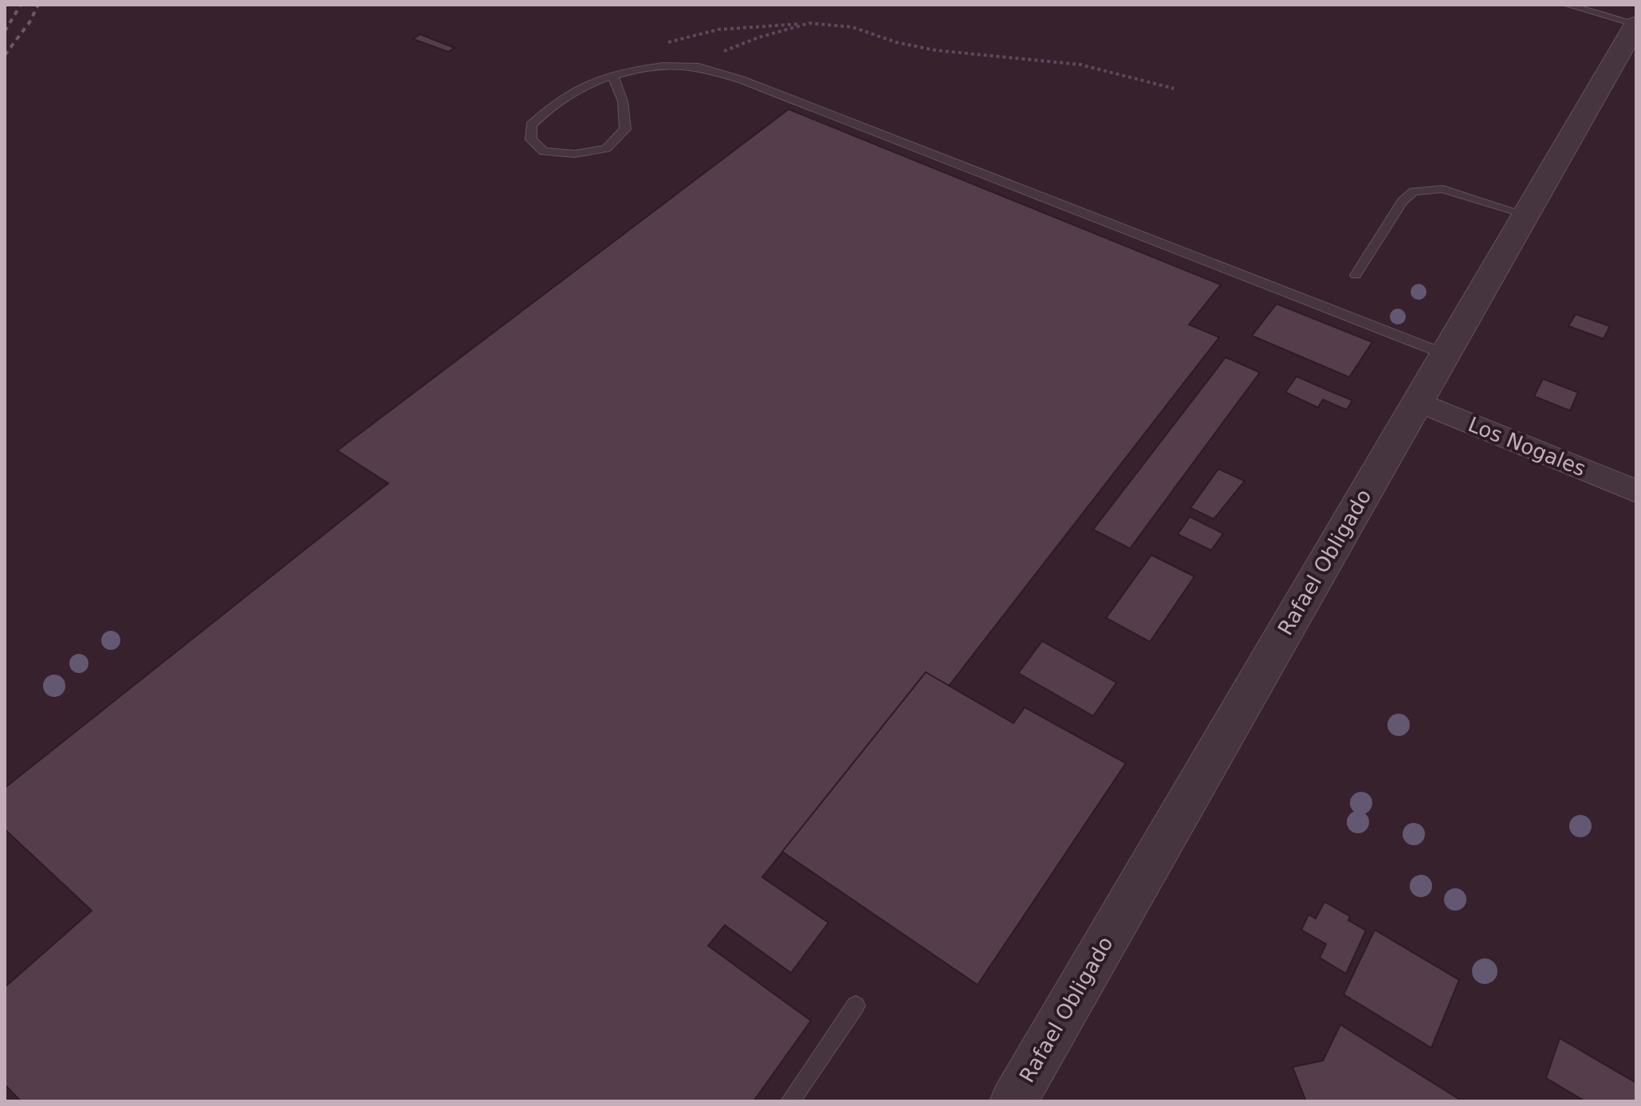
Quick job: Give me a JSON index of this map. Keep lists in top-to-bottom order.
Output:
{
  "streets": {
    "street": ["Los Nogales", "Rafael Obligado"]
  },
  "crossings": [
    ["Los Nogales", "Rafael Obligado"]
  ]
}
